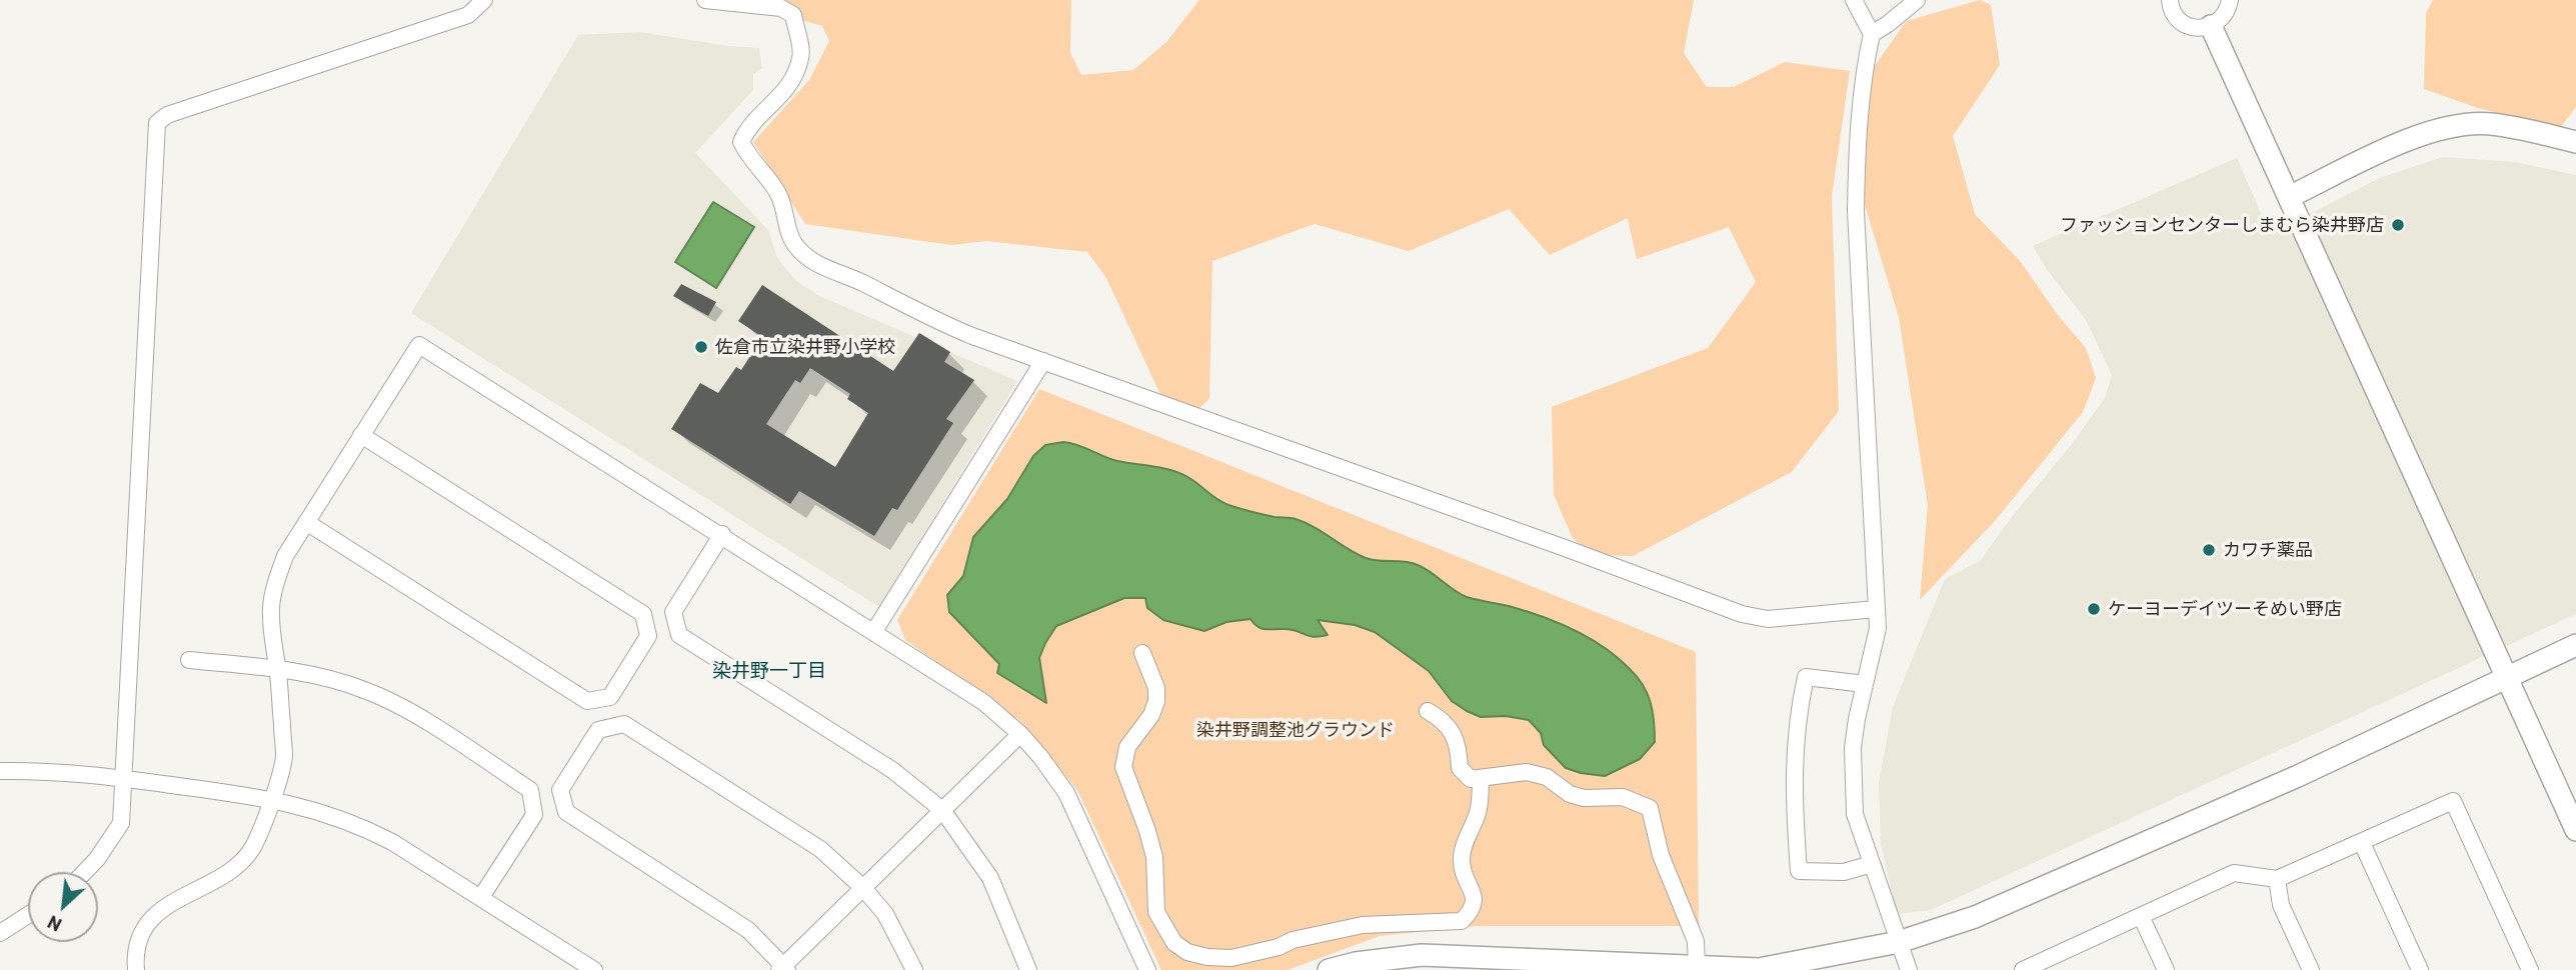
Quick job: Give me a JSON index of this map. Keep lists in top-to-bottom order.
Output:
{
  "districts": ["染井野一丁目"],
  "parks": ["染井野調整池グラウンド"],
  "places": [
    "ファッションセンターしまむら染井野店",
    "佐倉市立染井野小学校",
    "カワチ薬品",
    "ケーヨーデイツーそめい野店"
  ],
  "north": "bottom left"
}
